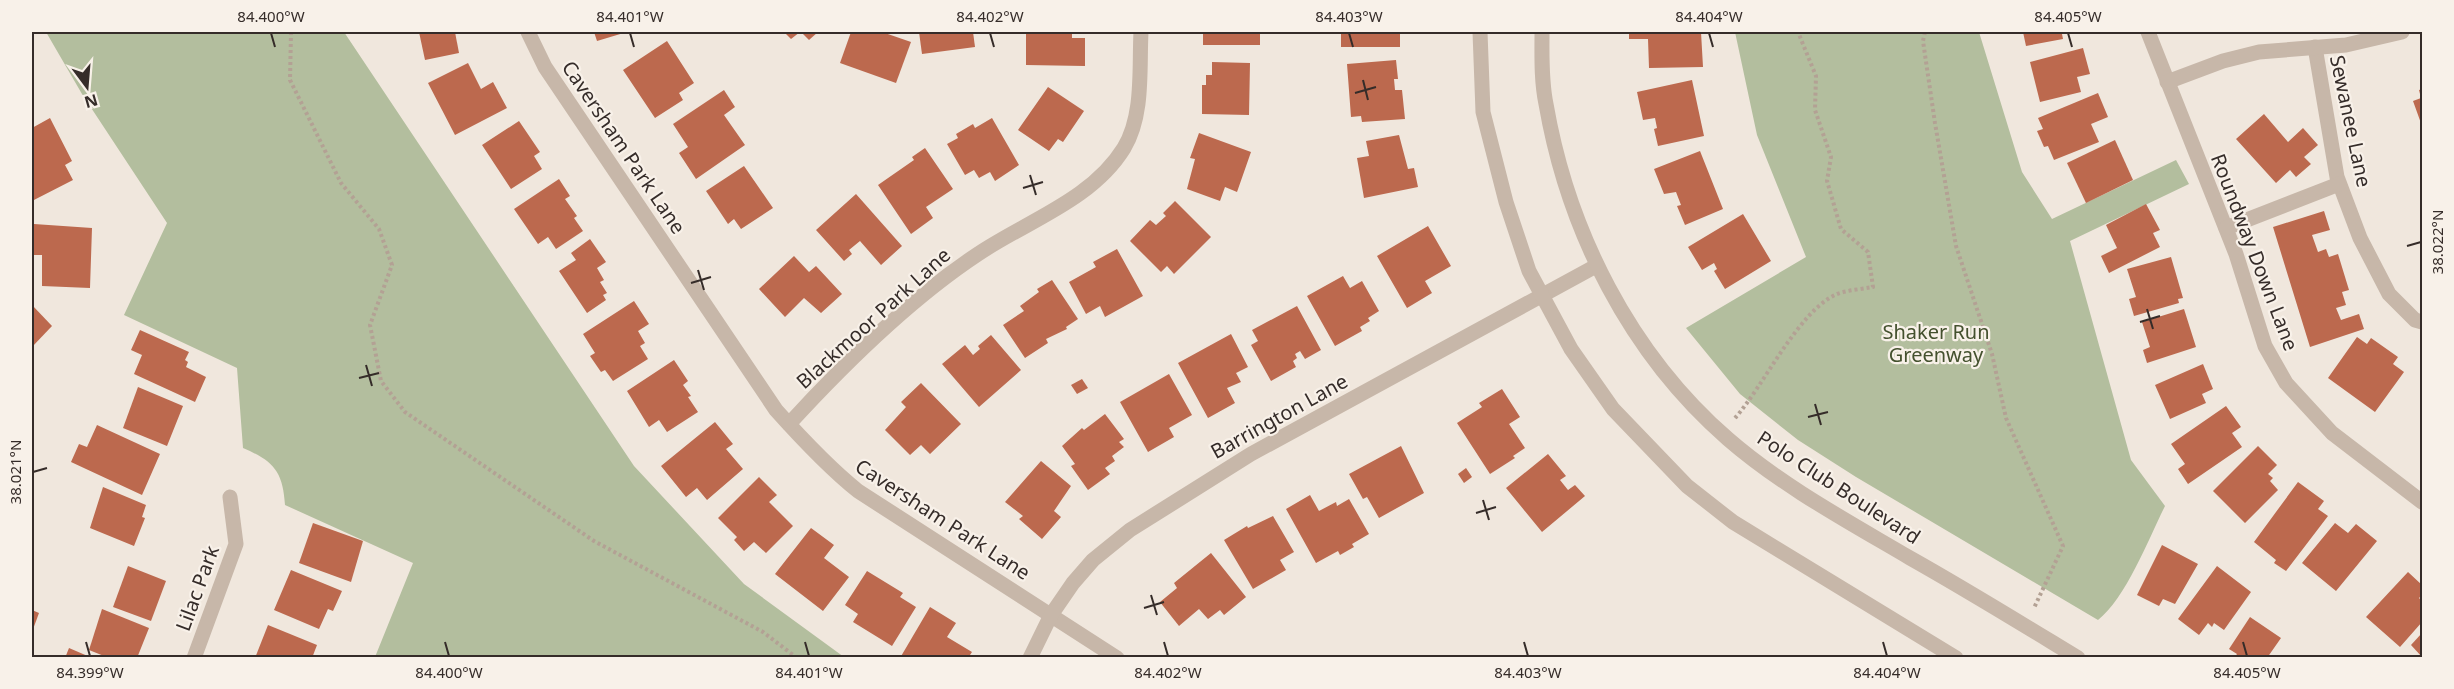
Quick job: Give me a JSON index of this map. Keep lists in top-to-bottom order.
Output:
{
  "streets": {
    "street": [
      "Sewanee Lane",
      "Caversham Park Lane",
      "Roundway Down Lane",
      "Blackmoor Park Lane",
      "Barrington Lane",
      "Polo Club Boulevard",
      "Lilac Park"
    ]
  },
  "crossings": [
    ["Caversham Park Lane", "Blackmoor Park Lane"],
    ["Caversham Park Lane", "Barrington Lane"],
    ["Barrington Lane", "Polo Club Boulevard"]
  ],
  "parks": ["Shaker Run Greenway"],
  "north": "bottom",
  "coordinates": [
    "84.400°W",
    "84.401°W",
    "84.402°W",
    "84.403°W",
    "84.404°W",
    "84.405°W",
    "38.022°N",
    "38.021°N",
    "84.399°W"
  ]
}
